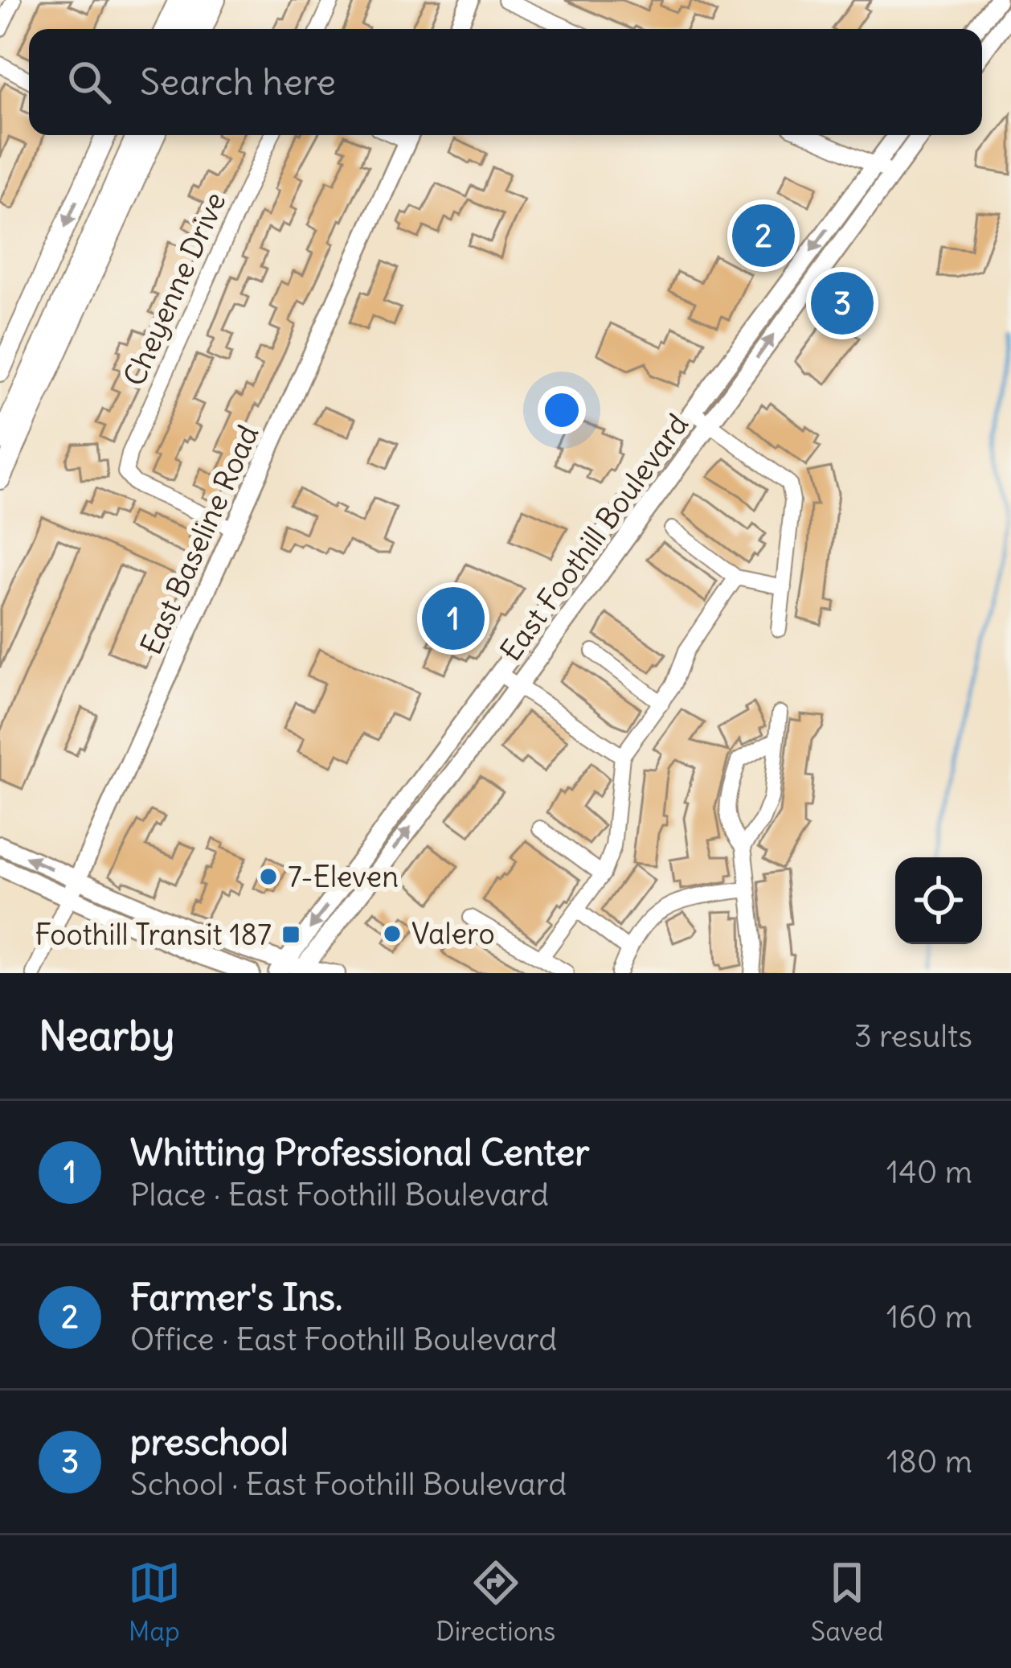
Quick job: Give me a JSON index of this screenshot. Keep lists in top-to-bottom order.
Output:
{
  "streets": {
    "main road": ["East Foothill Boulevard", "East Baseline Road"],
    "street": ["Cheyenne Drive"]
  },
  "crossings": [
    ["Cheyenne Drive", "East Baseline Road"]
  ],
  "places": {
    "other": ["7-Eleven", "Valero"],
    "transit": ["Foothill Transit 187"]
  },
  "page": {
    "search": "Search here",
    "pins": ["2", "3", "1"],
    "heading": ["Nearby", "3 results"],
    "list": [
      {
        "mark": "1",
        "name": "Whitting Professional Center",
        "note": "Place · East Foothill Boulevard",
        "value": "140 m"
      },
      {
        "mark": "2",
        "name": "Farmer's Ins.",
        "note": "Office · East Foothill Boulevard",
        "value": "160 m"
      },
      {
        "mark": "3",
        "name": "preschool",
        "note": "School · East Foothill Boulevard",
        "value": "180 m"
      }
    ],
    "nav": ["Map", "Directions", "Saved"]
  }
}
